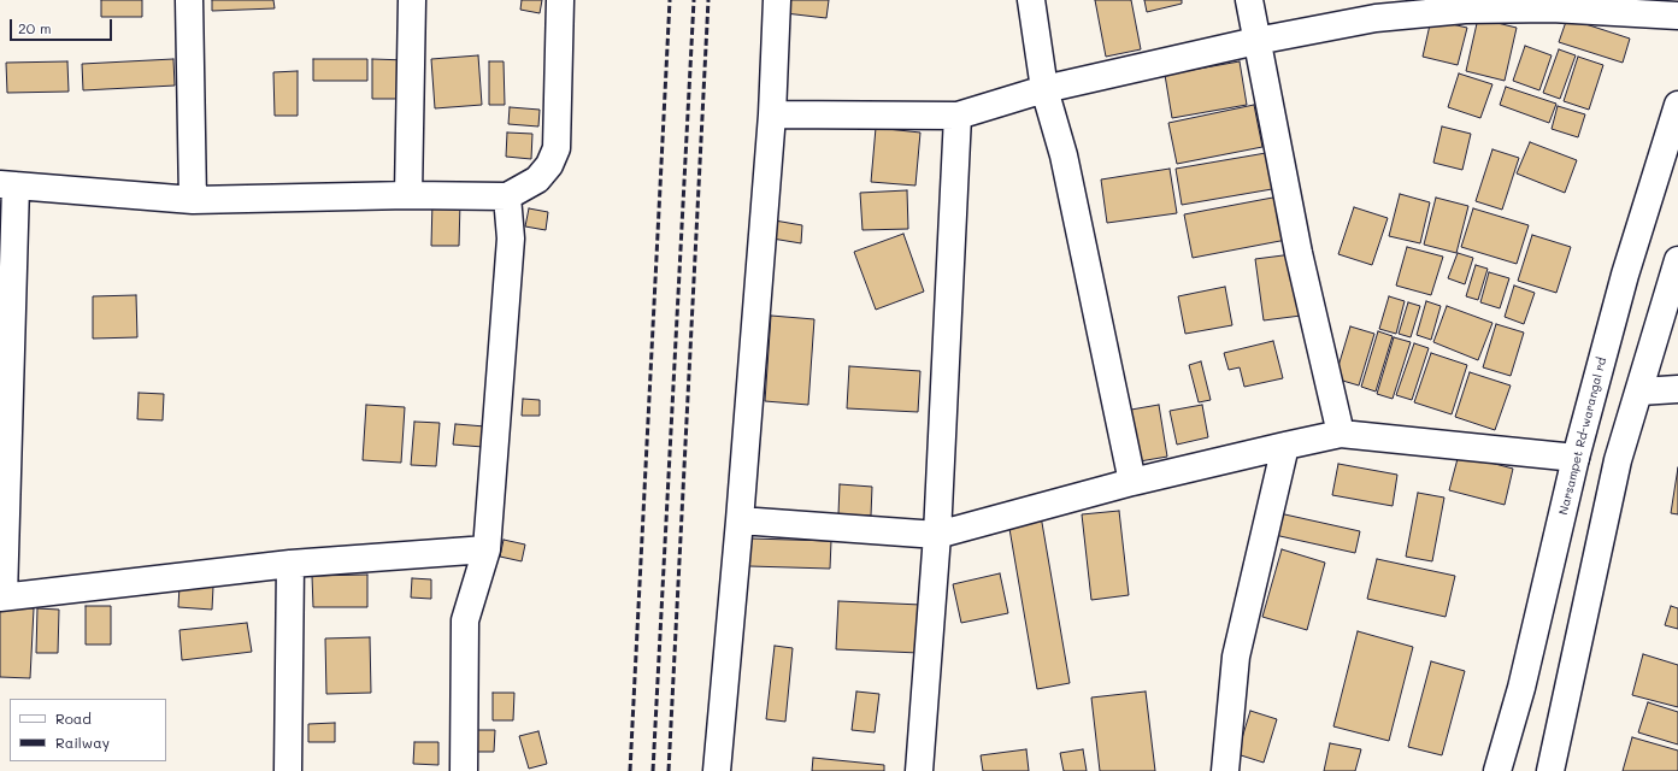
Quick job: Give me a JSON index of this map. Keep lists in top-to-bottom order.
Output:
{
  "streets": {
    "street": ["Narsampet Rd-warangal rd"]
  },
  "legend": ["Road", "Railway"],
  "scale_bar": "20 m"
}
